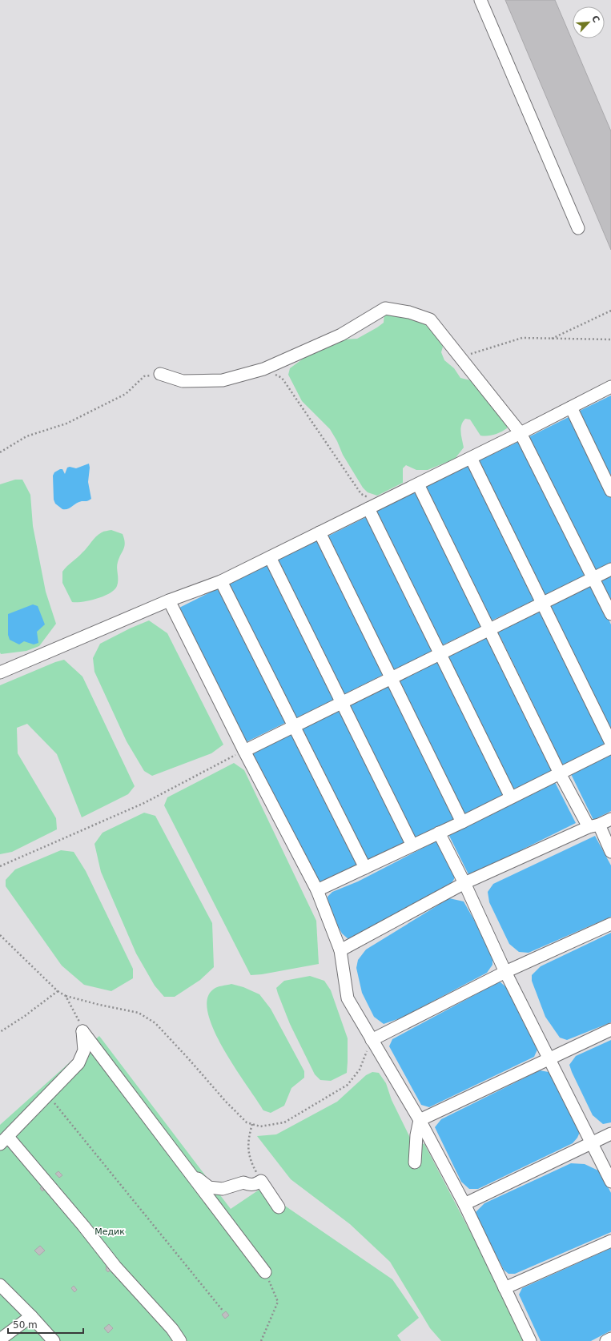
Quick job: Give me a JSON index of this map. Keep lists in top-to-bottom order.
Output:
{
  "parks": ["Медик"],
  "scale_bar": "50 m",
  "north": "top right"
}
